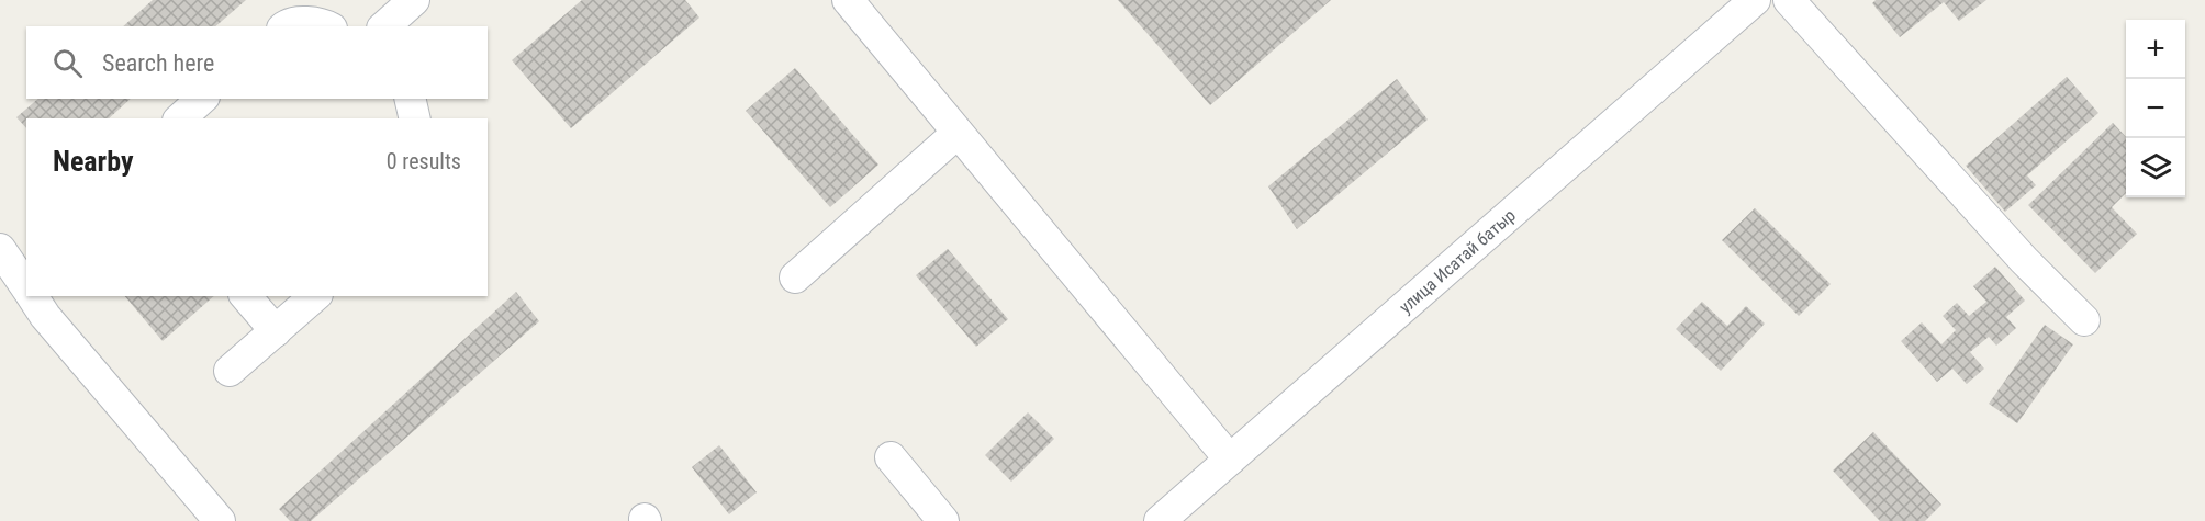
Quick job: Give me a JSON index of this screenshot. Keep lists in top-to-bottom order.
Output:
{
  "streets": {
    "street": ["улица Исатай батыр"]
  },
  "page": {
    "map_buttons": ["+", "−"],
    "search": "Search here",
    "heading": ["Nearby", "0 results"]
  }
}
